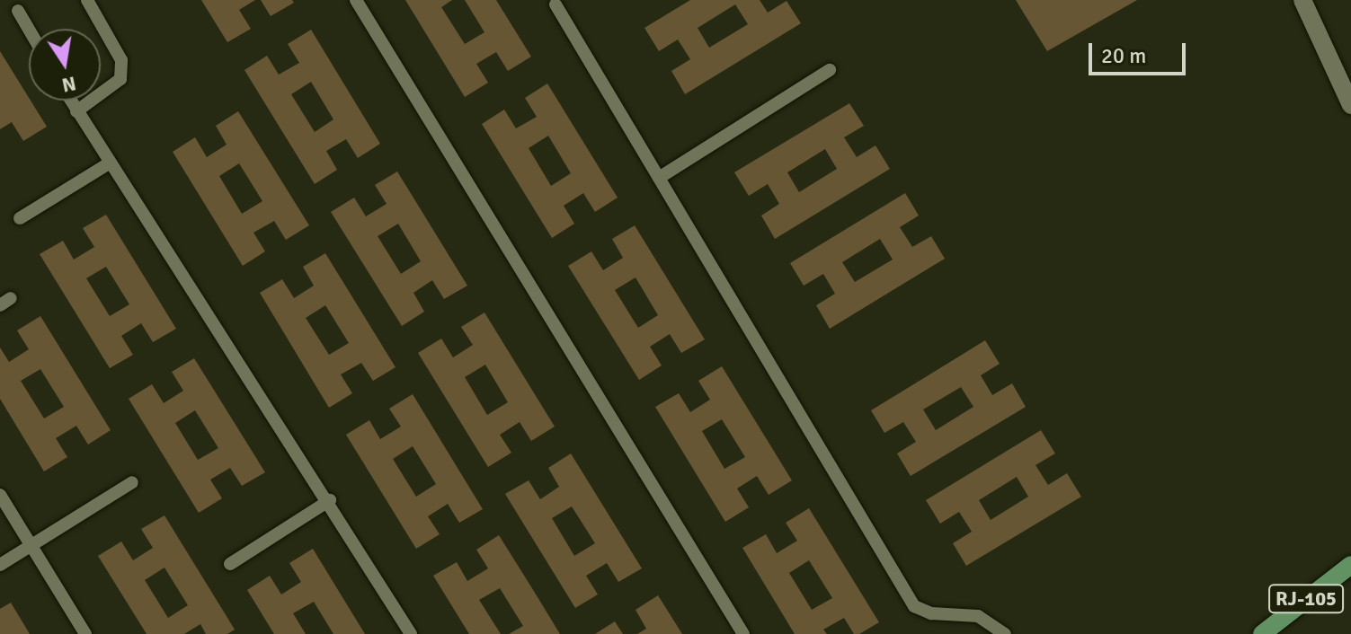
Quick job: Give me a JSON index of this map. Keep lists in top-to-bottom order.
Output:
{
  "streets": {
    "main road": ["RJ-105"]
  },
  "scale_bar": "20 m",
  "north": "bottom"
}
